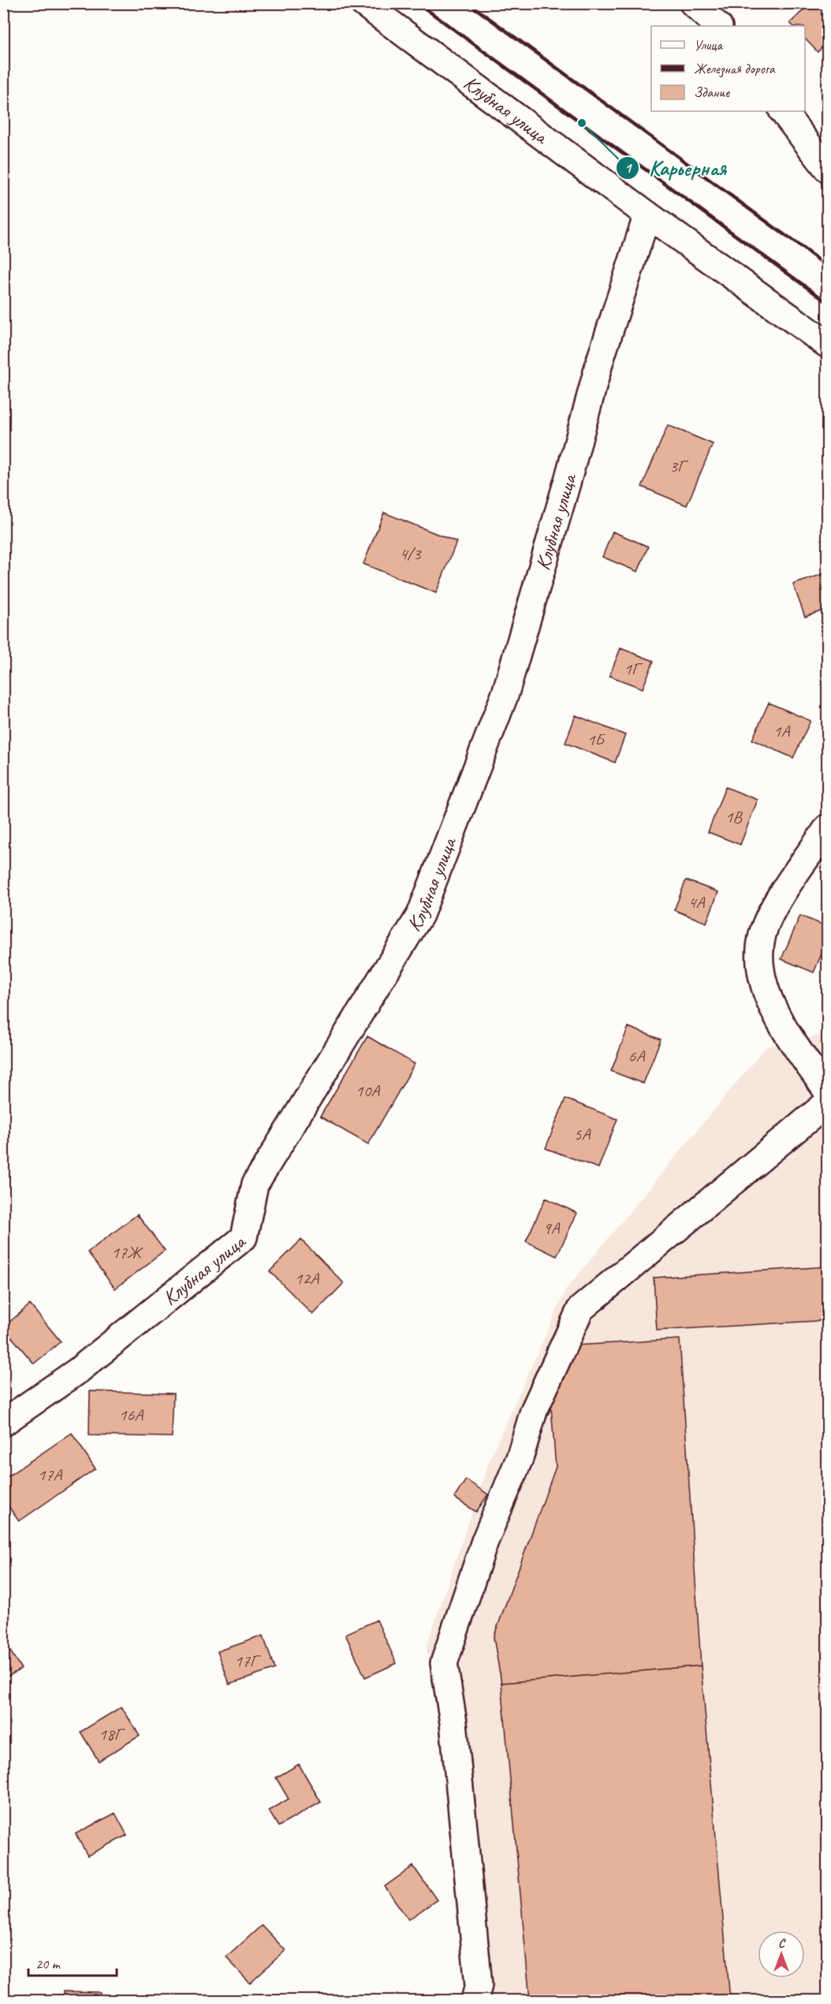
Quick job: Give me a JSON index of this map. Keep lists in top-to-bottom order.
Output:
{
  "streets": {
    "street": ["Клубная улица"]
  },
  "places": ["Карьерная"],
  "house_numbers": [
    "3Г",
    "4/3",
    "1Г",
    "1А",
    "1Б",
    "1В",
    "4А",
    "6А",
    "10А",
    "5А",
    "9А",
    "17Ж",
    "12А",
    "16А",
    "17А",
    "17Г",
    "18Г"
  ],
  "legend": ["Улица", "Железная дорога", "Здание"],
  "scale_bar": "20 m",
  "north": "top"
}
